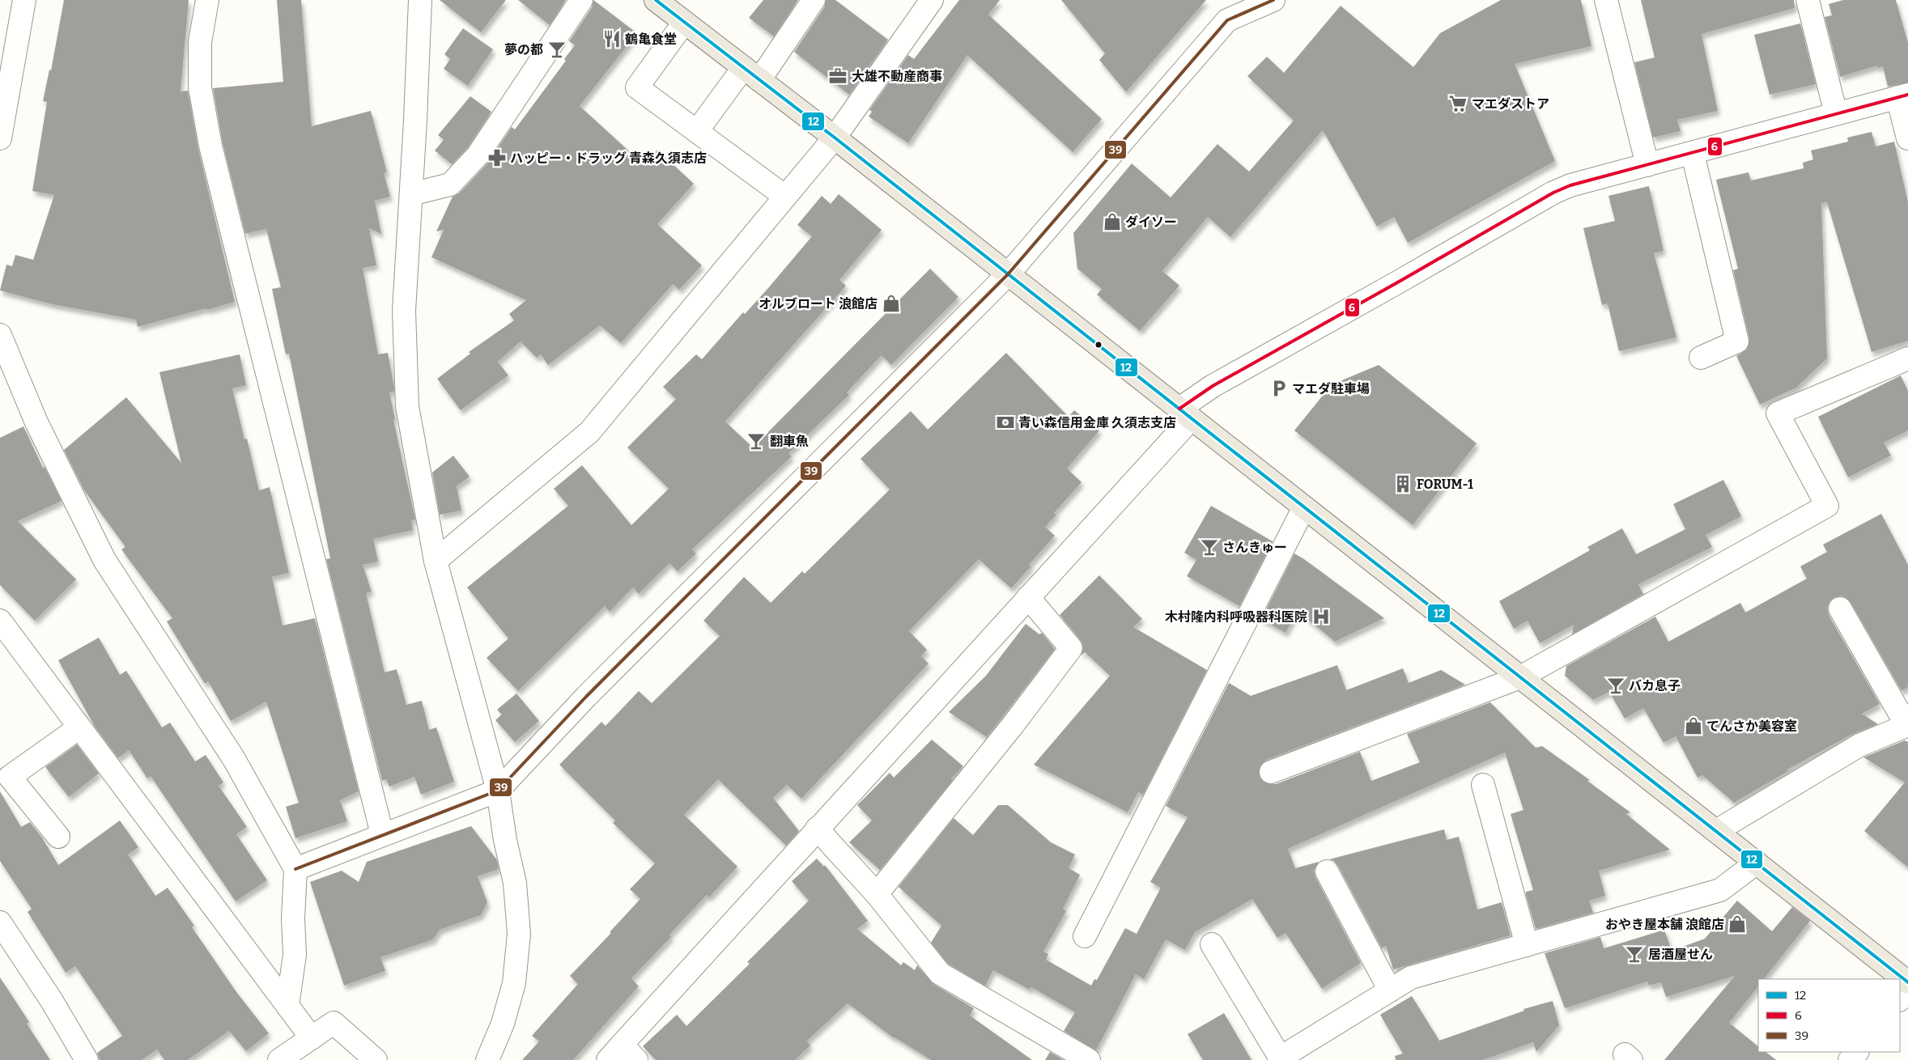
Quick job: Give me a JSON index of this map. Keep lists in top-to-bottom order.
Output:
{
  "places": {
    "restaurant": ["鶴亀食堂"],
    "bar": [
      "夢の都",
      "翻車魚",
      "さんきゅー",
      "バカ息子",
      "居酒屋せん"
    ],
    "office": ["大雄不動産商事"],
    "supermarket": ["マエダストア"],
    "pharmacy": ["ハッピー・ドラッグ 青森久須志店"],
    "shop": [
      "ダイソー",
      "オルブロート 浪館店",
      "てんさか美容室",
      "おやき屋本舗 浪館店"
    ],
    "parking": ["マエダ駐車場"],
    "bank": ["青い森信用金庫 久須志支店"],
    "building": ["FORUM-1"],
    "hospital": ["木村隆内科呼吸器科医院"]
  },
  "lines": ["transit line 12", "transit line 39", "transit line 6"],
  "legend": ["12", "6", "39"]
}
